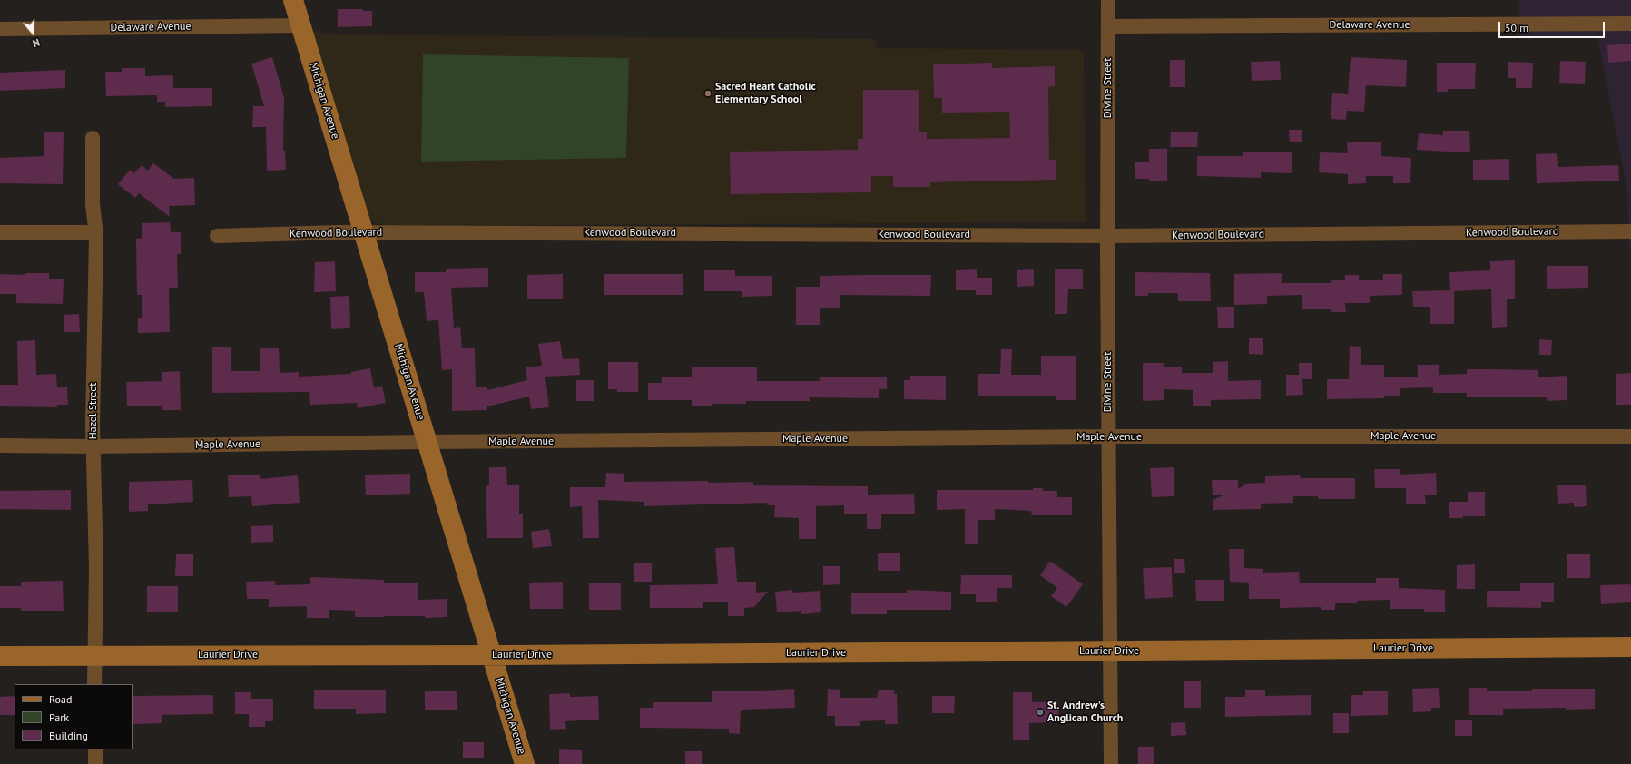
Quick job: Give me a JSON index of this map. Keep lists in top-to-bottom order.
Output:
{
  "streets": {
    "street": [
      "Delaware Avenue",
      "Divine Street",
      "Michigan Avenue",
      "Kenwood Boulevard",
      "Hazel Street",
      "Maple Avenue",
      "Laurier Drive"
    ]
  },
  "crossings": [
    ["Delaware Avenue", "Divine Street"],
    ["Delaware Avenue", "Michigan Avenue"],
    ["Divine Street", "Kenwood Boulevard"],
    ["Divine Street", "Maple Avenue"],
    ["Divine Street", "Laurier Drive"],
    ["Michigan Avenue", "Kenwood Boulevard"],
    ["Michigan Avenue", "Maple Avenue"],
    ["Michigan Avenue", "Laurier Drive"],
    ["Hazel Street", "Maple Avenue"],
    ["Hazel Street", "Laurier Drive"]
  ],
  "places": ["Sacred Heart Catholic Elementary School", "St. Andrew's Anglican Church"],
  "legend": ["Road", "Park", "Building"],
  "scale_bar": "50 m",
  "north": "bottom"
}
